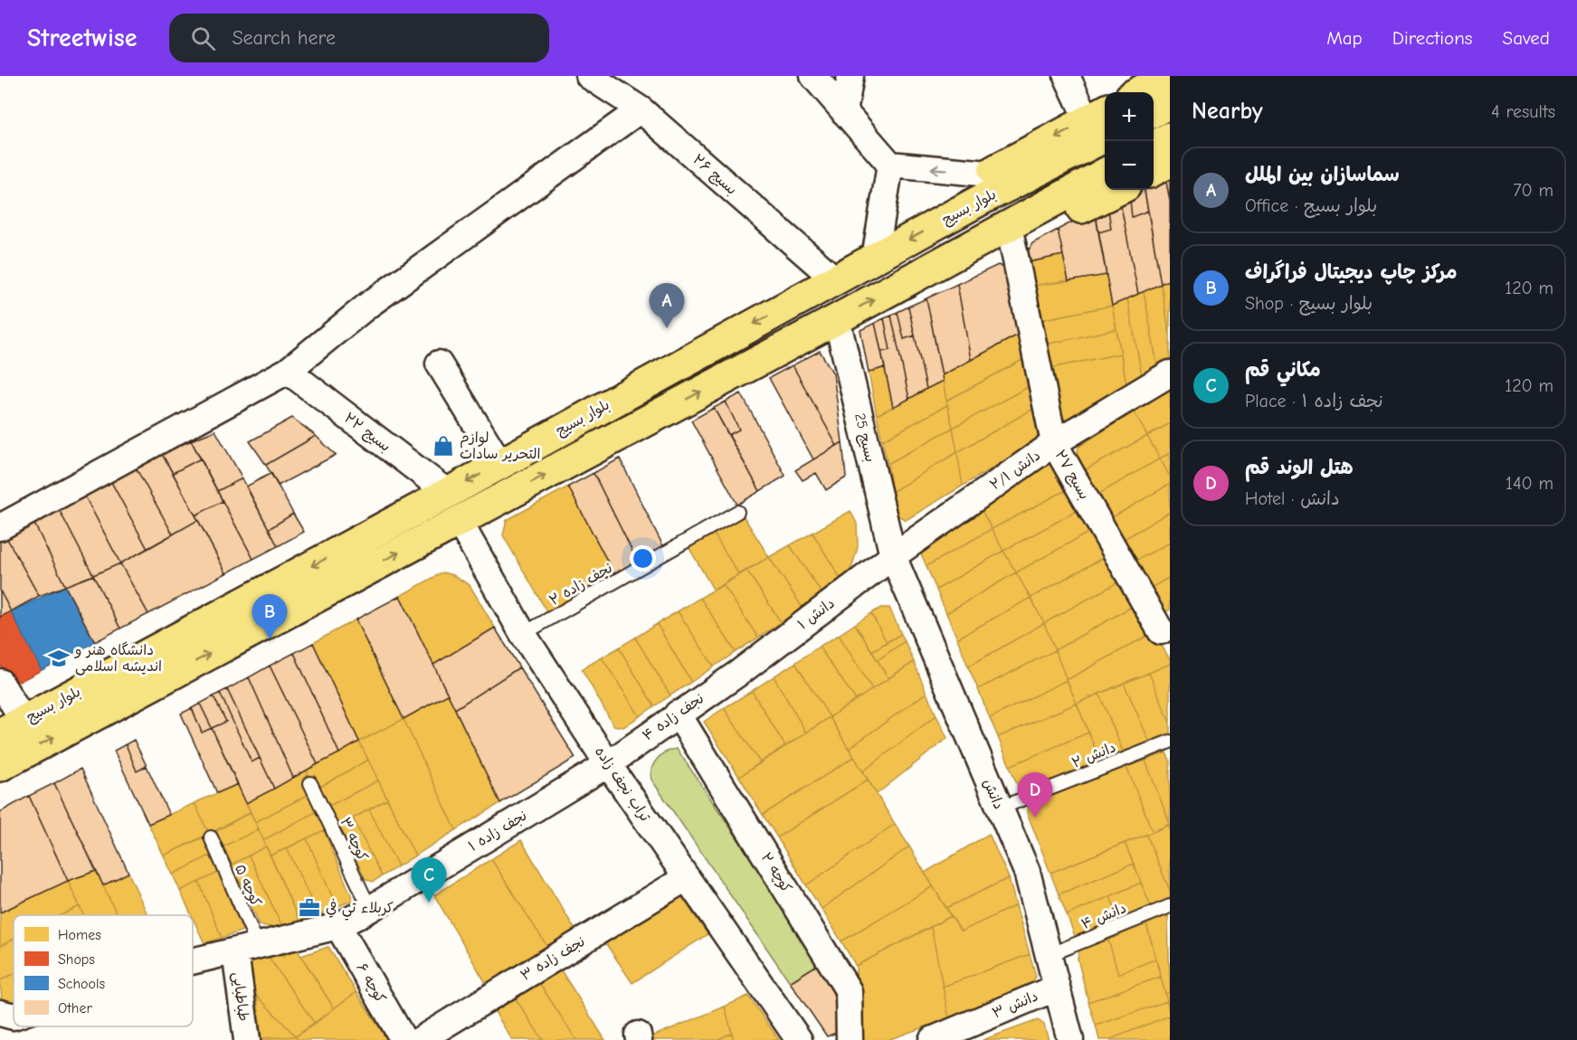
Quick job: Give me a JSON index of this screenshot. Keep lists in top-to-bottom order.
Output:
{
  "streets": {
    "main road": ["بلوار بسیج"],
    "street": [
      "بسیج ۲۶",
      "بسیج ۲۲",
      "بسیج 25",
      "دانش ۲/۱",
      "بسیج ۲۷",
      "دانش ۱",
      "نجف زاده ۴",
      "تراب نجف زاده",
      "دانش",
      "نجف زاده ۱",
      "کوچه ۲",
      "نجف زاده ۳",
      "کوچه ۶",
      "طباطبایی",
      "دانش ۳"
    ],
    "lane": [
      "نجف زاده ۲",
      "دانش ۲",
      "کوچه ۳",
      "کوچه ۵",
      "دانش ۴"
    ]
  },
  "crossings": [
    ["بسیج ۲۶", "بلوار بسیج"],
    ["بلوار بسیج", "بسیج ۲۲"],
    ["بلوار بسیج", "بسیج 25"],
    ["بلوار بسیج", "بسیج ۲۷"],
    ["بلوار بسیج", "تراب نجف زاده"],
    ["بسیج 25", "دانش ۲/۱"],
    ["بسیج 25", "دانش ۱"],
    ["بسیج 25", "دانش"],
    ["دانش ۲/۱", "بسیج ۲۷"],
    ["دانش ۲/۱", "دانش ۱"],
    ["دانش ۲/۱", "دانش"],
    ["نجف زاده ۲", "تراب نجف زاده"],
    ["دانش ۱", "نجف زاده ۴"],
    ["دانش ۱", "دانش"],
    ["نجف زاده ۴", "تراب نجف زاده"],
    ["نجف زاده ۴", "نجف زاده ۱"],
    ["نجف زاده ۴", "کوچه ۲"],
    ["دانش ۲", "دانش"],
    ["تراب نجف زاده", "نجف زاده ۱"],
    ["تراب نجف زاده", "نجف زاده ۳"],
    ["دانش", "دانش ۴"],
    ["دانش", "دانش ۳"],
    ["نجف زاده ۱", "کوچه ۳"],
    ["نجف زاده ۱", "کوچه ۵"],
    ["نجف زاده ۱", "کوچه ۶"],
    ["نجف زاده ۱", "طباطبایی"],
    ["کوچه ۵", "طباطبایی"]
  ],
  "places": {
    "shop": ["لوازم التحریر سادات"],
    "school or university": ["دانشگاه هنر و اندیشه اسلامی"],
    "office": ["كربلاء تي في"]
  },
  "legend": [
    "Homes",
    "Shops",
    "Schools",
    "Other"
  ],
  "page": {
    "header": "Streetwise",
    "search": "Search here",
    "nav": ["Map", "Directions", "Saved"],
    "heading": ["Nearby", "4 results"],
    "map_buttons": ["+", "−"],
    "list": [
      {
        "mark": "A",
        "name": "سماسازان بین الملل",
        "note": "Office · بلوار بسیج",
        "value": "70 m"
      },
      {
        "mark": "B",
        "name": "مرکز چاپ دیجیتال فراگراف",
        "note": "Shop · بلوار بسیج",
        "value": "120 m"
      },
      {
        "mark": "C",
        "name": "مكاني قم",
        "note": "Place · نجف زاده ۱",
        "value": "120 m"
      },
      {
        "mark": "D",
        "name": "هتل الوند قم",
        "note": "Hotel · دانش",
        "value": "140 m"
      }
    ],
    "pins": [
      "A",
      "B",
      "D",
      "C"
    ]
  }
}
